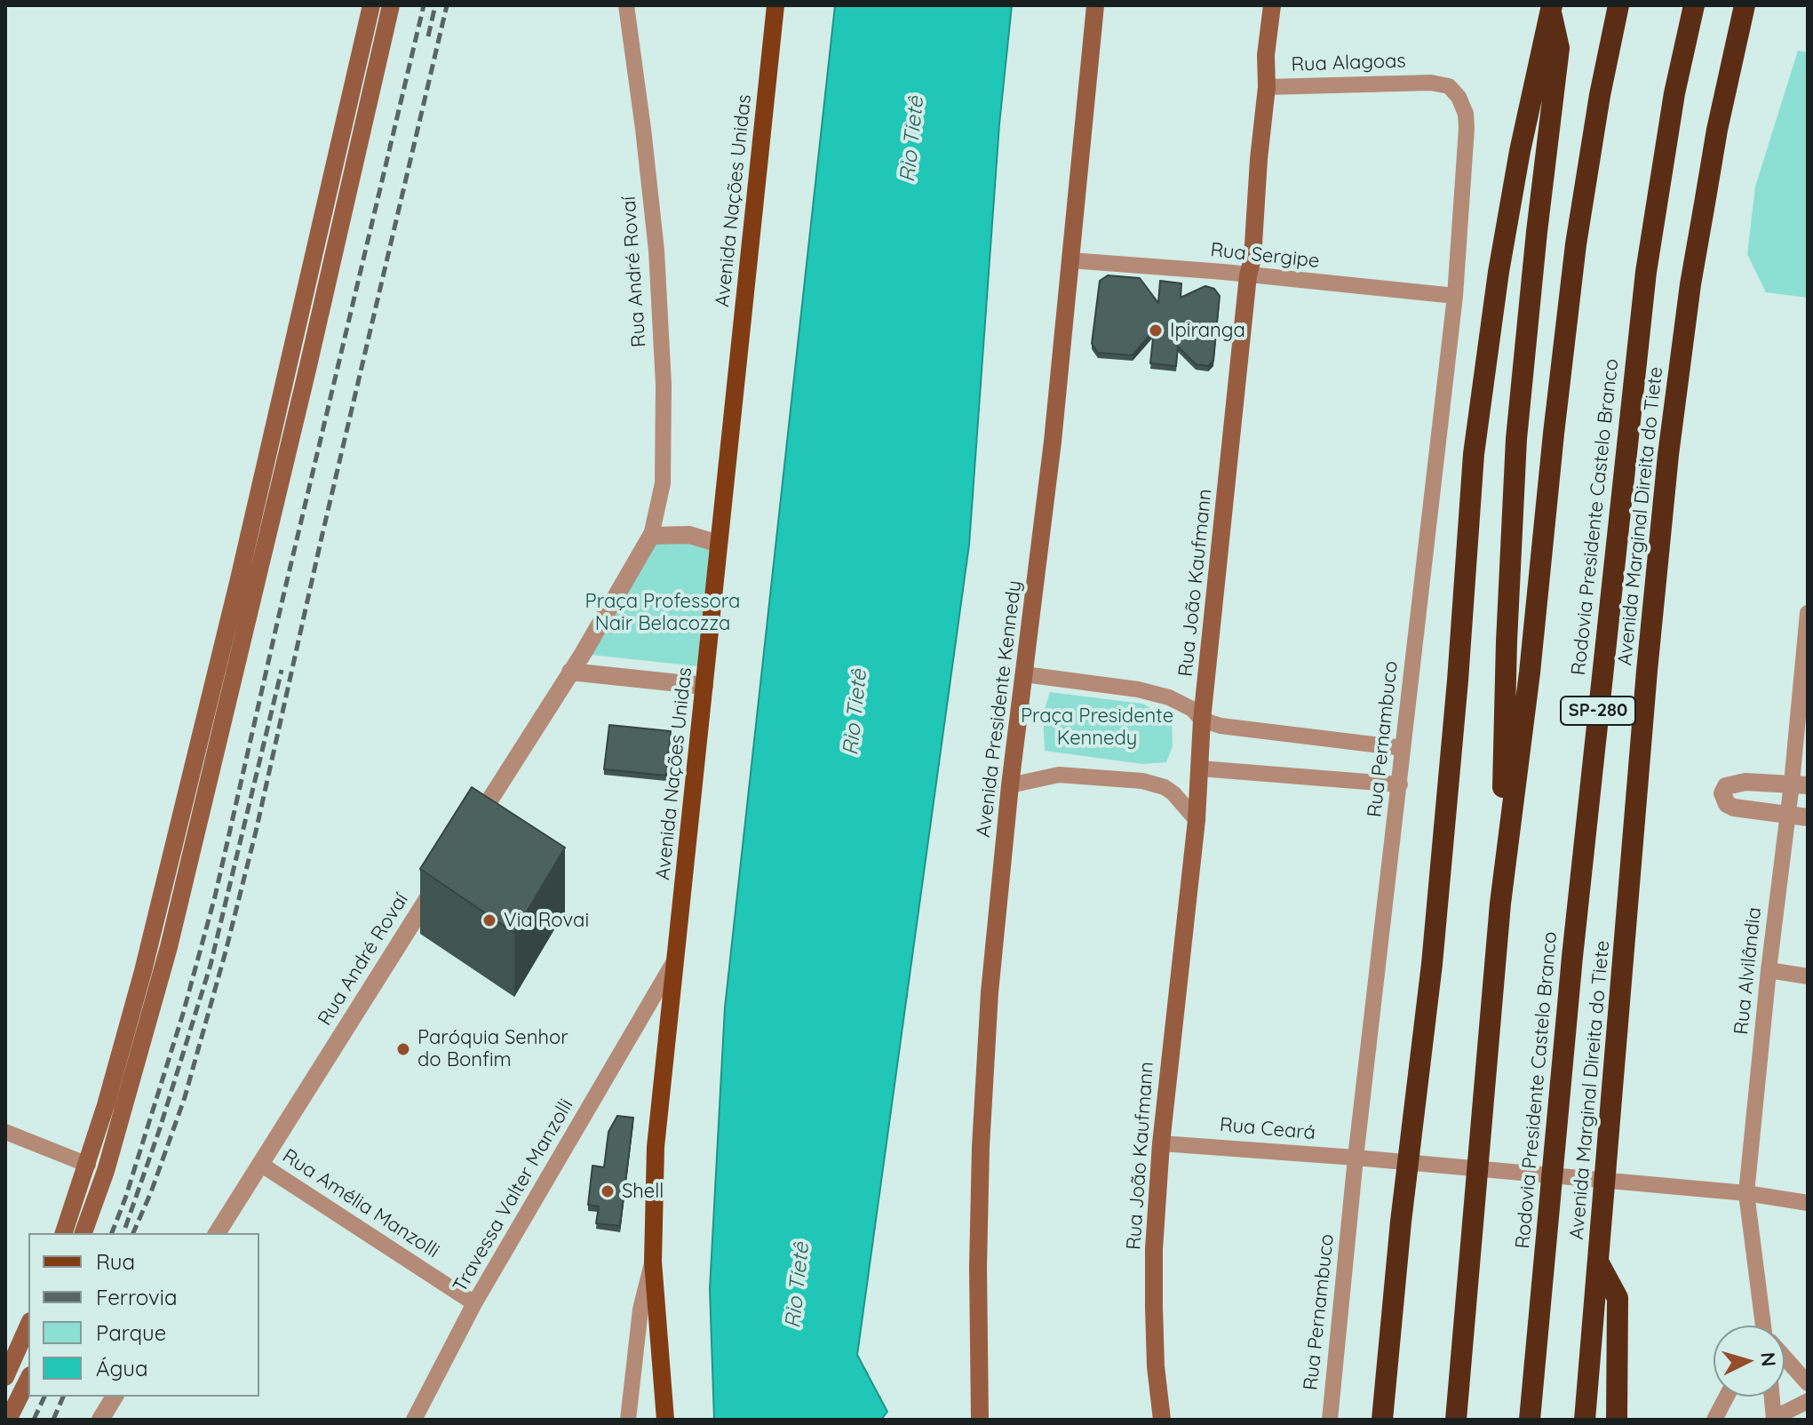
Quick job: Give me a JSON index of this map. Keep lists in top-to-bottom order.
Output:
{
  "streets": {
    "highway": ["Avenida Marginal Direita do Tiete", "Rodovia Presidente Castelo Branco", "SP-280"],
    "main road": ["Avenida Nações Unidas", "Rua João Kaufmann", "Avenida Presidente Kennedy"],
    "street": [
      "Rua Alagoas",
      "Rua Sergipe",
      "Rua André Rovaí",
      "Rua Pernambuco",
      "Rua Alvilândia",
      "Rua Ceará",
      "Travessa Valter Manzolli",
      "Rua Amélia Manzolli"
    ]
  },
  "crossings": [
    ["Rua Alagoas", "Rua João Kaufmann"],
    ["Rua Alagoas", "Rua Pernambuco"],
    ["Avenida Nações Unidas", "Travessa Valter Manzolli"],
    ["Rua Sergipe", "Rua João Kaufmann"],
    ["Rua Sergipe", "Avenida Presidente Kennedy"],
    ["Rua Sergipe", "Rua Pernambuco"],
    ["Rua André Rovaí", "Rua Amélia Manzolli"],
    ["Rua João Kaufmann", "Rua Ceará"],
    ["Rua Pernambuco", "Rua Ceará"],
    ["Rua Alvilândia", "Rua Ceará"],
    ["Travessa Valter Manzolli", "Rua Amélia Manzolli"]
  ],
  "water": ["Rio Tietê"],
  "parks": ["Praça Professora Nair Belacozza", "Praça Presidente Kennedy"],
  "places": [
    "Ipiranga",
    "Via Rovai",
    "Paróquia Senhor do Bonfim",
    "Shell"
  ],
  "legend": [
    "Rua",
    "Ferrovia",
    "Parque",
    "Água"
  ],
  "north": "right"
}
